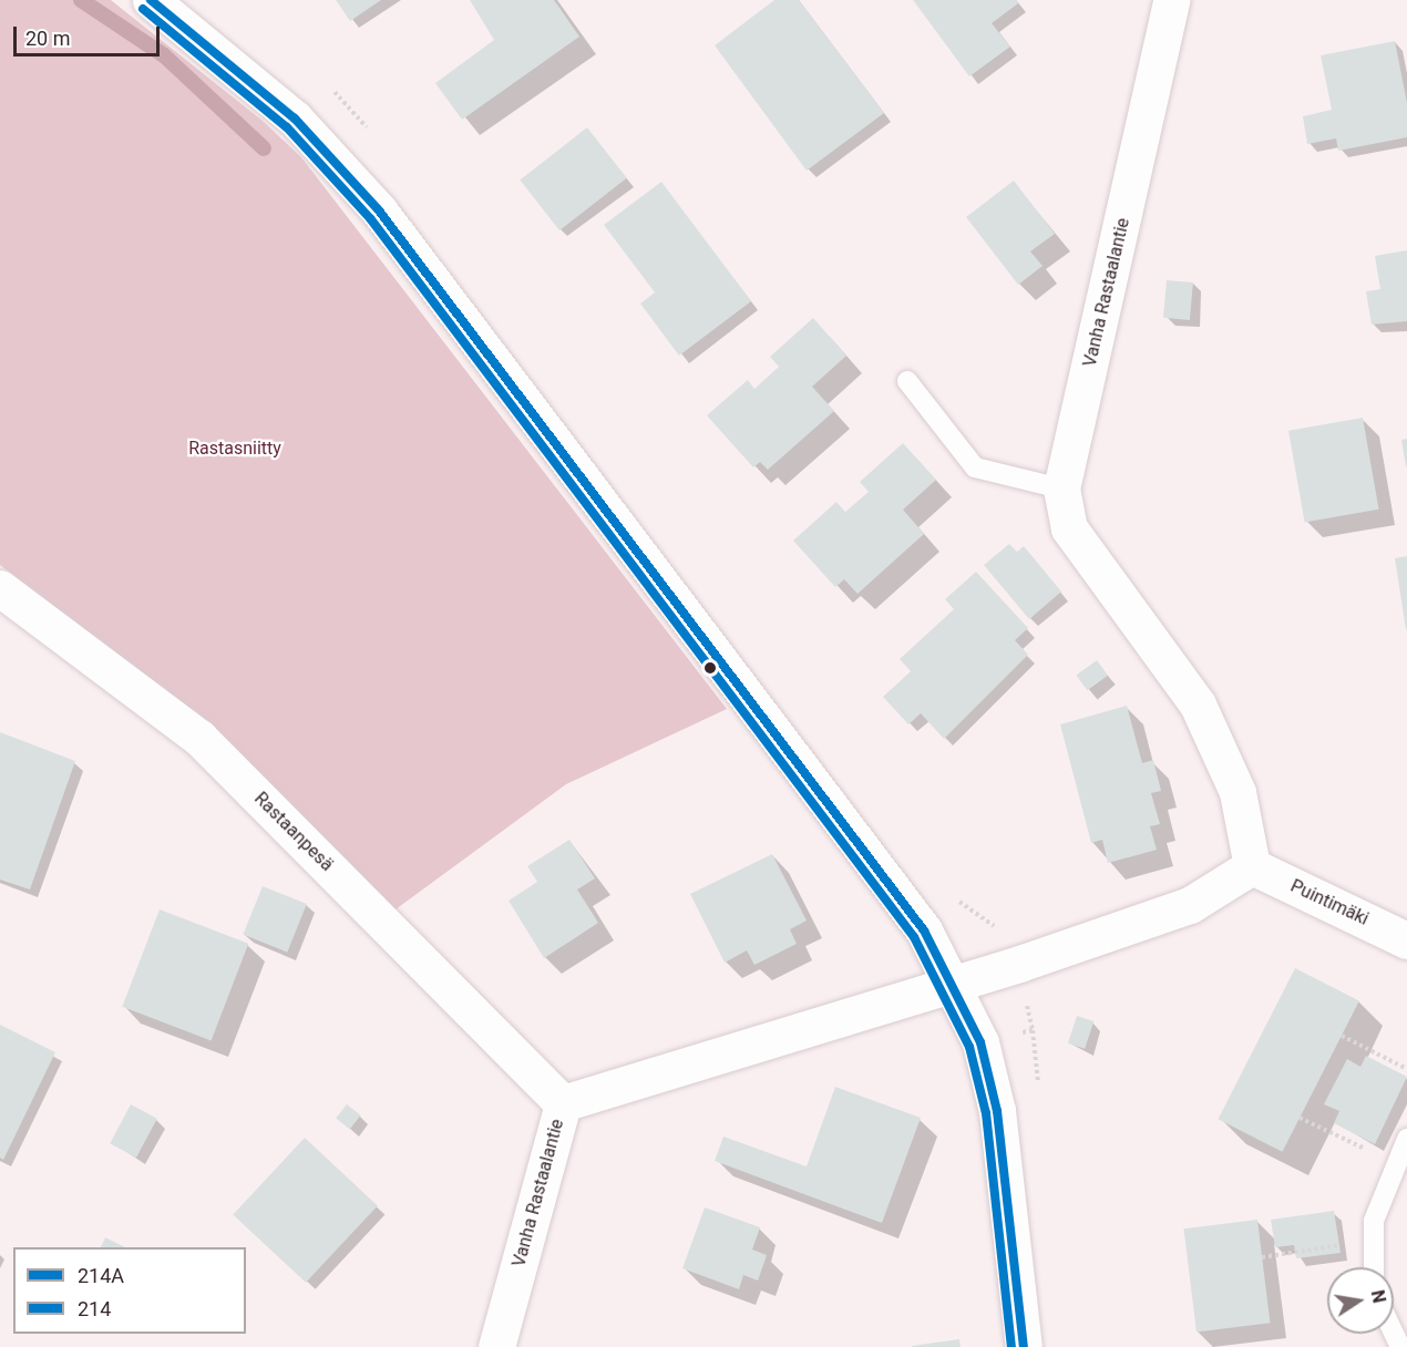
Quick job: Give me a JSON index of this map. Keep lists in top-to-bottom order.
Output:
{
  "streets": {
    "street": ["Vanha Rastaalantie", "Rastaanpesä", "Puintimäki"]
  },
  "crossings": [
    ["Vanha Rastaalantie", "Rastaanpesä"],
    ["Vanha Rastaalantie", "Puintimäki"]
  ],
  "parks": ["Rastasniitty"],
  "lines": ["transit line 214A", "transit line 214"],
  "legend": ["214A", "214"],
  "scale_bar": "20 m",
  "north": "right"
}
